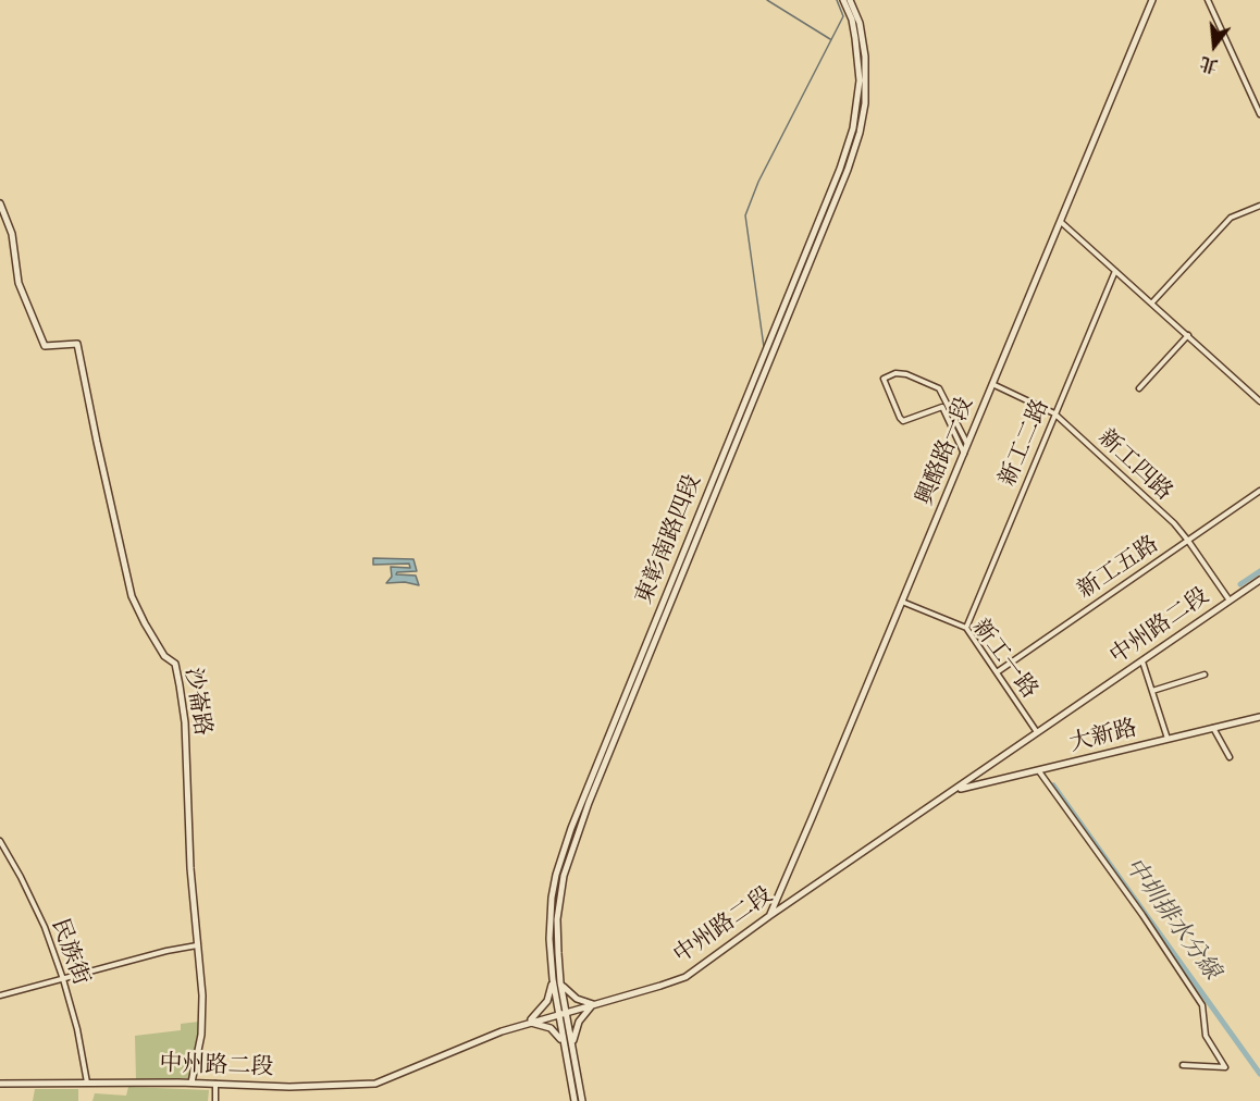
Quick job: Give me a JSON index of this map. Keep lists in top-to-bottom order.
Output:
{
  "streets": {
    "street": [
      "新工二路",
      "興酪路一段",
      "新工四路",
      "東彰南路四段",
      "新工五路",
      "中州路二段",
      "新工一路",
      "沙崙路",
      "大新路",
      "民族街"
    ]
  },
  "crossings": [
    ["新工二路", "新工四路"],
    ["新工二路", "新工一路"],
    ["興酪路一段", "新工四路"],
    ["興酪路一段", "中州路二段"],
    ["興酪路一段", "新工一路"],
    ["新工四路", "新工五路"],
    ["新工四路", "中州路二段"],
    ["東彰南路四段", "中州路二段"],
    ["新工五路", "新工一路"],
    ["中州路二段", "新工一路"],
    ["中州路二段", "沙崙路"],
    ["中州路二段", "大新路"],
    ["中州路二段", "民族街"]
  ],
  "water": ["中圳排水分線"],
  "north": "bottom"
}
